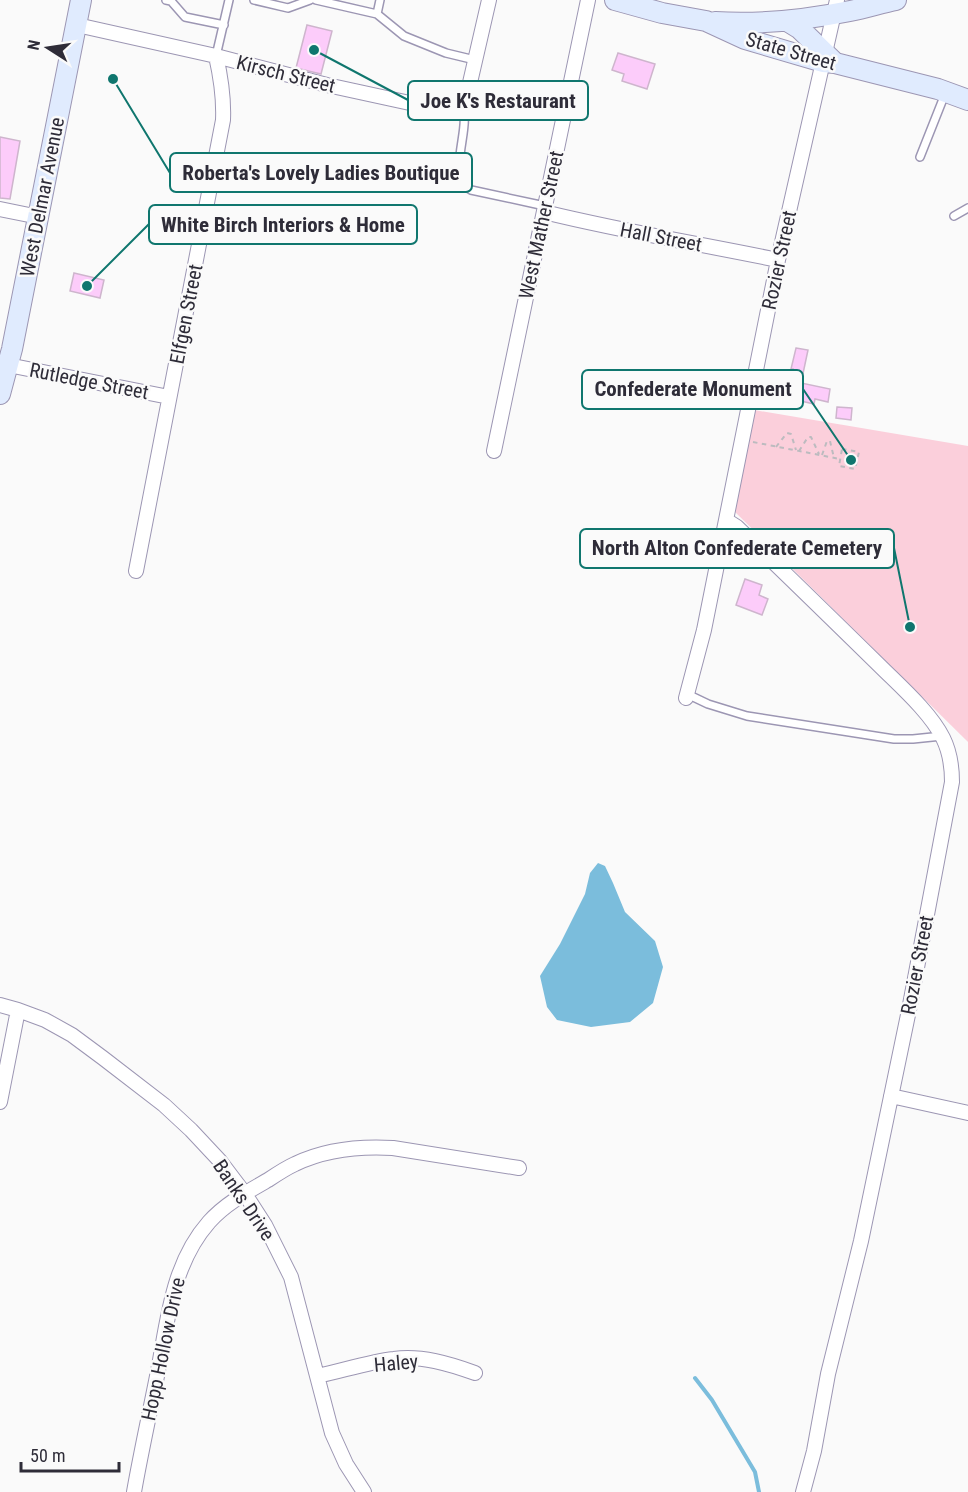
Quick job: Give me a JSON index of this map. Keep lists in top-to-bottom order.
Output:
{
  "streets": {
    "street": [
      "State Street",
      "Kirsch Street",
      "West Delmar Avenue",
      "West Mather Street",
      "Hall Street",
      "Rozier Street",
      "Elfgen Street",
      "Rutledge Street",
      "Banks Drive",
      "Hopp Hollow Drive",
      "Haley"
    ]
  },
  "crossings": [
    ["State Street", "Rozier Street"],
    ["Kirsch Street", "West Delmar Avenue"],
    ["Kirsch Street", "Elfgen Street"],
    ["West Delmar Avenue", "Rutledge Street"],
    ["West Mather Street", "Hall Street"],
    ["Hall Street", "Rozier Street"],
    ["Elfgen Street", "Rutledge Street"],
    ["Banks Drive", "Hopp Hollow Drive"],
    ["Banks Drive", "Haley"]
  ],
  "places": [
    "Joe K's Restaurant",
    "Roberta's Lovely Ladies Boutique",
    "White Birch Interiors & Home",
    "Confederate Monument",
    "North Alton Confederate Cemetery"
  ],
  "scale_bar": "50 m",
  "north": "left"
}
